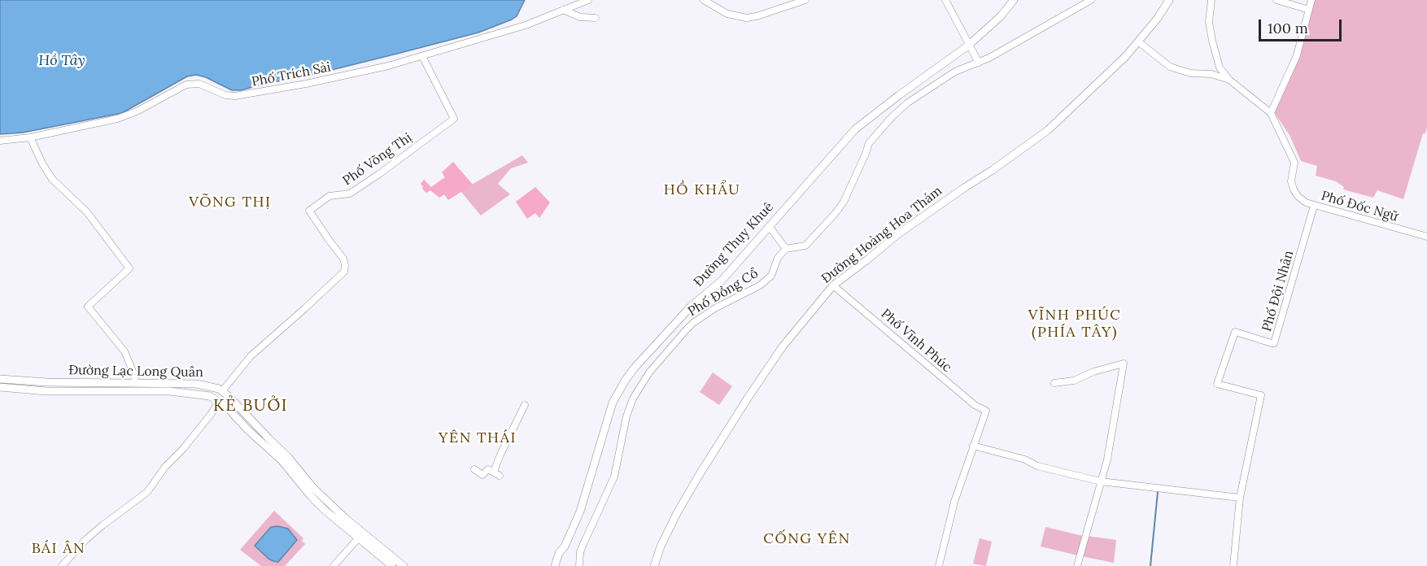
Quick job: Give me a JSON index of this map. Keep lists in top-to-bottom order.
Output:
{
  "streets": {
    "main road": ["Đường Hoàng Hoa Thám", "Đường Thụy Khuê", "Đường Lạc Long Quân"],
    "street": [
      "Phố Trích Sài",
      "Phố Võng Thị",
      "Phố Đốc Ngữ",
      "Phố Đội Nhân",
      "Phố Đồng Cổ",
      "Phố Vĩnh Phúc"
    ]
  },
  "crossings": [
    ["Phố Trích Sài", "Phố Võng Thị"],
    ["Phố Võng Thị", "Đường Lạc Long Quân"],
    ["Phố Đốc Ngữ", "Đường Hoàng Hoa Thám"],
    ["Phố Đốc Ngữ", "Phố Đội Nhân"],
    ["Đường Hoàng Hoa Thám", "Phố Vĩnh Phúc"]
  ],
  "districts": [
    "HỒ KHẨU",
    "VÕNG THỊ",
    "VĨNH PHÚC (PHÍA TÂY)",
    "KẺ BƯỞI",
    "YÊN THÁI",
    "CỐNG YÊN",
    "BÁI ÂN"
  ],
  "water": ["Hồ Tây"],
  "scale_bar": "100 m"
}
